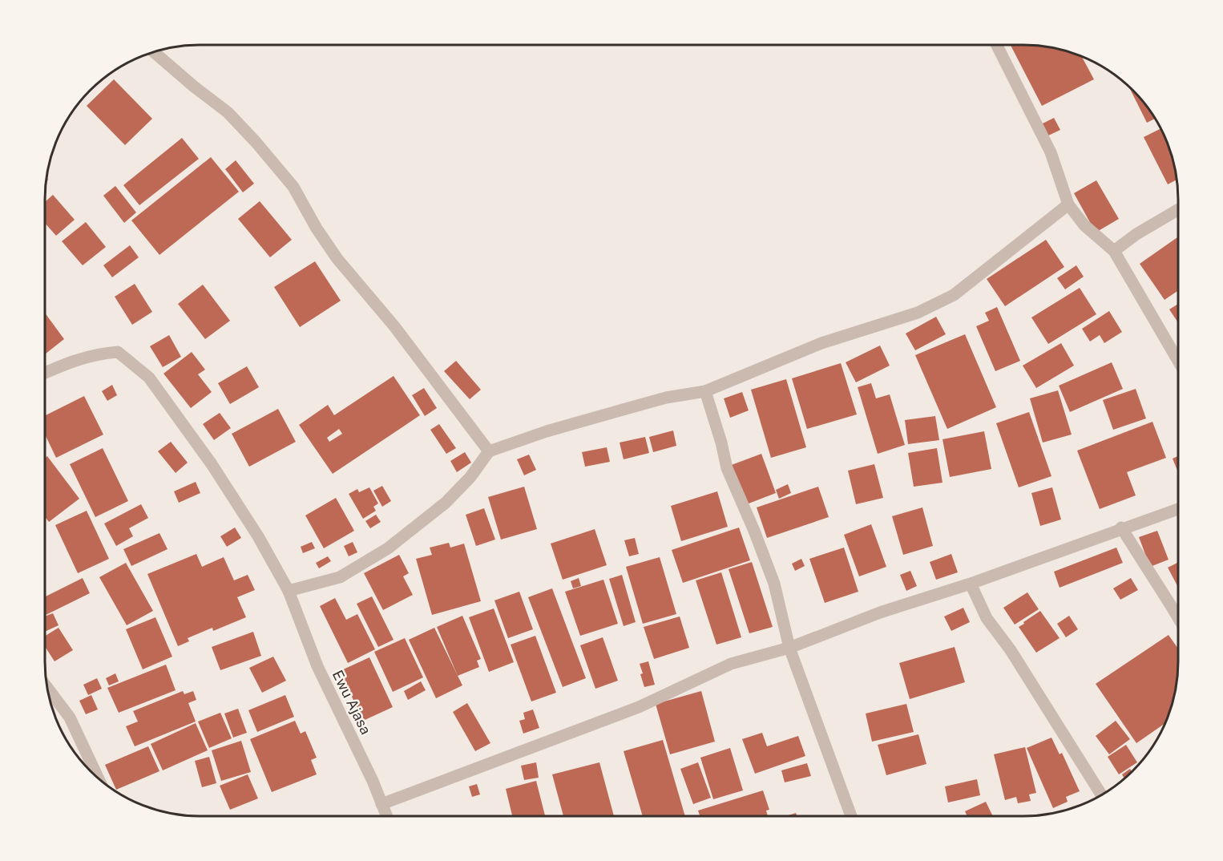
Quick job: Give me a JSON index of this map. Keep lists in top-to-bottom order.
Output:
{
  "streets": {
    "street": ["Ewu Ajasa"]
  }
}
